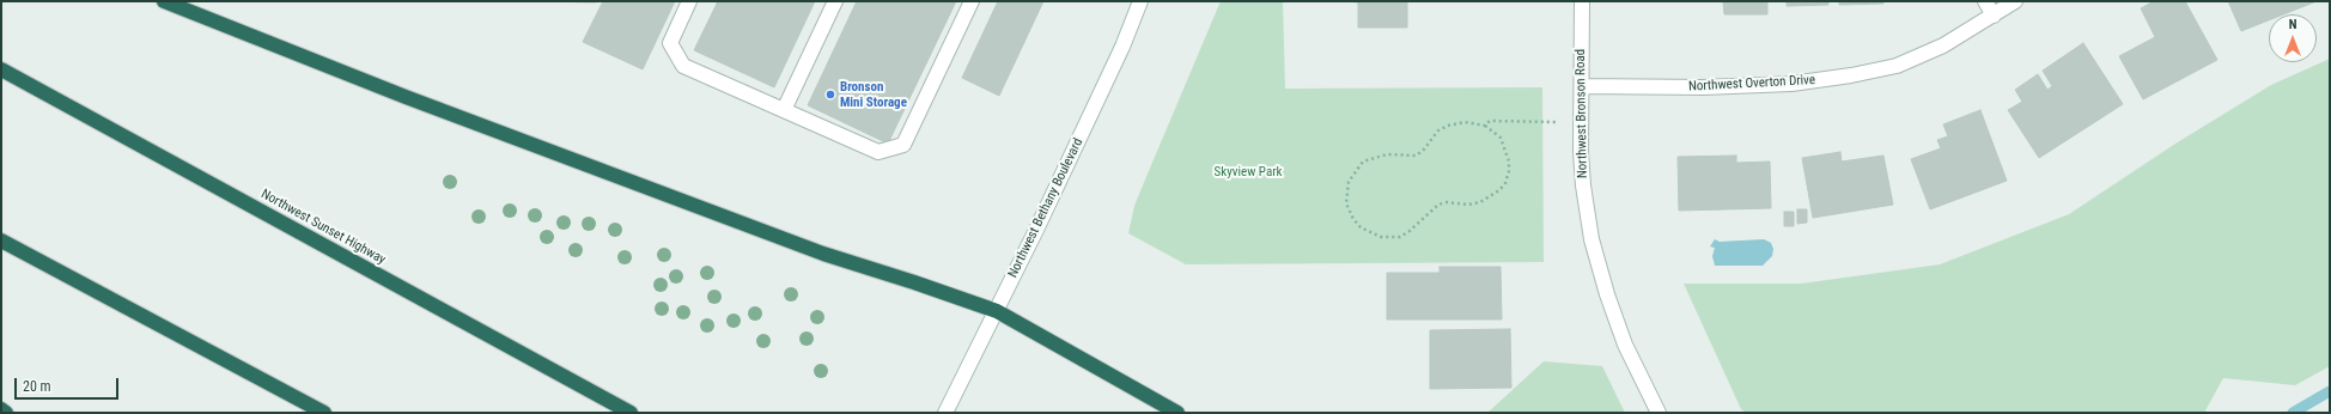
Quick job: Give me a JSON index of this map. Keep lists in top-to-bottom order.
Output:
{
  "streets": {
    "highway": ["Northwest Sunset Highway"],
    "street": ["Northwest Overton Drive", "Northwest Bronson Road", "Northwest Bethany Boulevard"]
  },
  "crossings": [
    ["Northwest Overton Drive", "Northwest Bronson Road"]
  ],
  "parks": ["Skyview Park"],
  "places": ["Bronson Mini Storage"],
  "scale_bar": "20 m",
  "north": "top"
}
